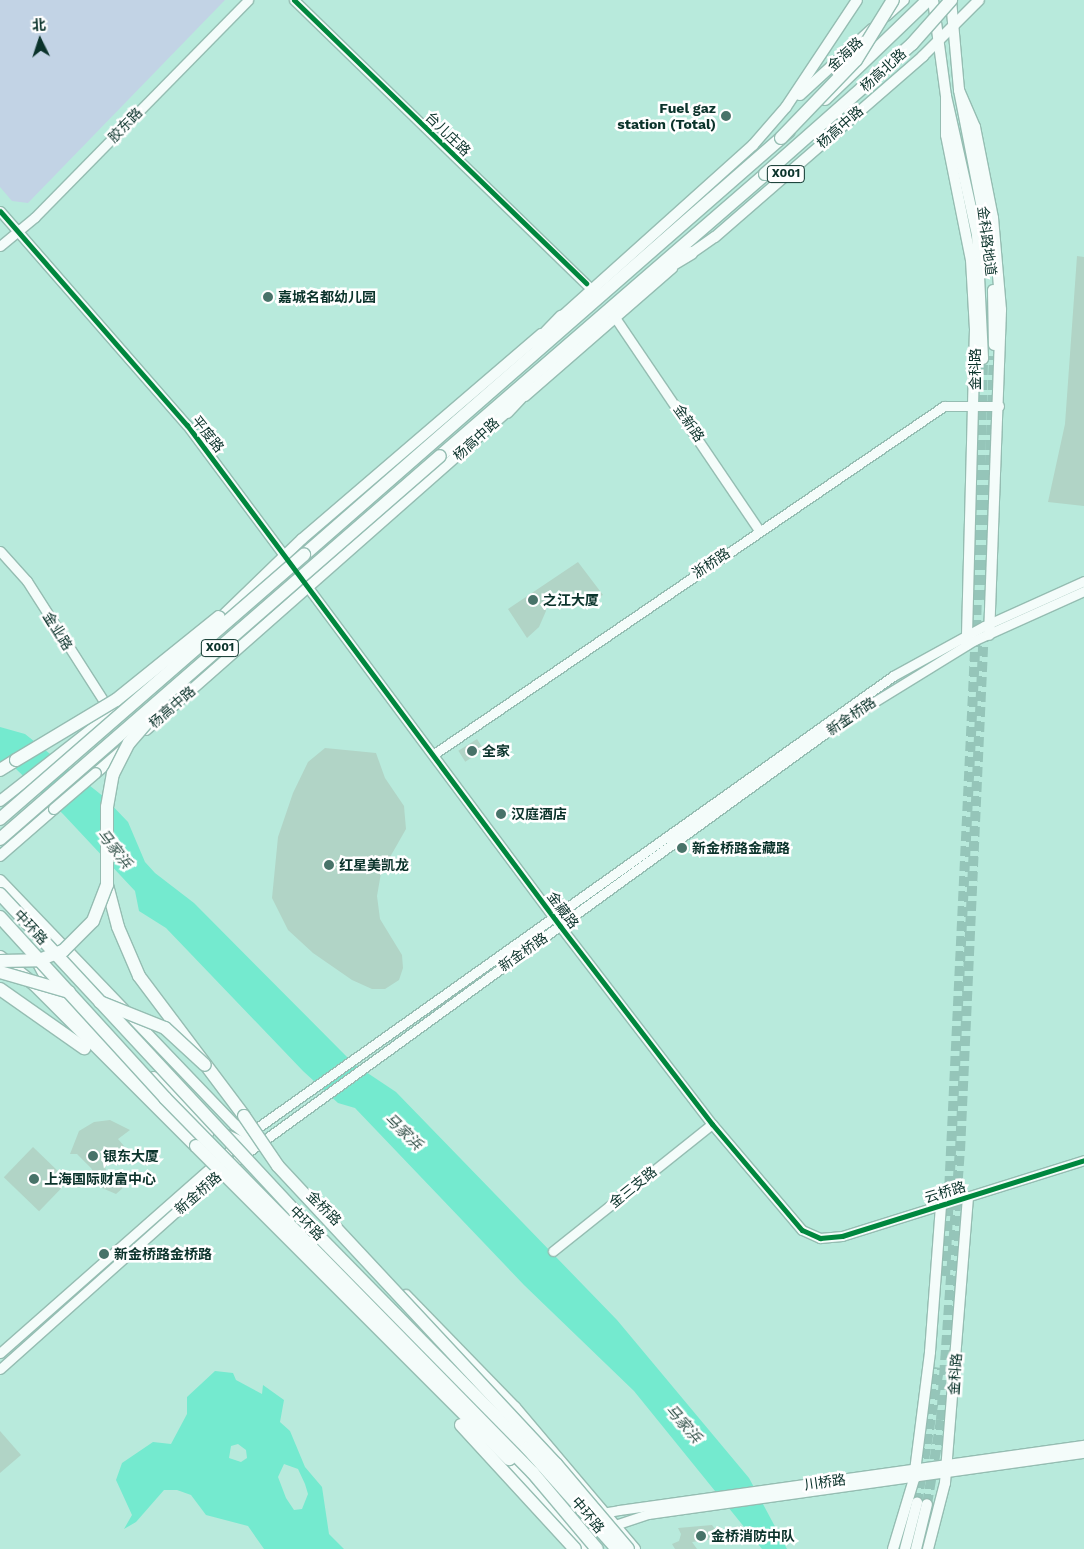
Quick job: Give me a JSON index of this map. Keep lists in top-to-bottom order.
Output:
{
  "streets": {
    "highway": [
      "杨高北路",
      "杨高中路",
      "X001",
      "中环路"
    ],
    "main road": [
      "金海路",
      "金科路地道",
      "金科路",
      "金桥路"
    ],
    "street": [
      "胶东路",
      "台儿庄路",
      "金新路",
      "平度路",
      "浙桥路",
      "金业路",
      "新金桥路",
      "金藏路",
      "金三支路",
      "云桥路",
      "川桥路"
    ]
  },
  "crossings": [
    ["金海路", "X001"],
    ["杨高北路", "杨高中路"],
    ["杨高北路", "金科路"],
    ["胶东路", "平度路"],
    ["杨高中路", "金科路"],
    ["杨高中路", "金新路"],
    ["杨高中路", "平度路"],
    ["杨高中路", "金藏路"],
    ["台儿庄路", "X001"],
    ["X001", "平度路"],
    ["X001", "金业路"],
    ["金科路地道", "金科路"],
    ["金科路", "浙桥路"],
    ["金科路", "新金桥路"],
    ["金科路", "云桥路"],
    ["金科路", "川桥路"],
    ["金新路", "浙桥路"],
    ["平度路", "金藏路"],
    ["浙桥路", "金藏路"],
    ["新金桥路", "金藏路"],
    ["新金桥路", "金桥路"],
    ["金藏路", "金三支路"],
    ["金藏路", "云桥路"],
    ["金桥路", "川桥路"]
  ],
  "water": ["马家浜"],
  "places": [
    "Fuel gaz station (Total)",
    "嘉城名都幼儿园",
    "之江大厦",
    "全家",
    "汉庭酒店",
    "新金桥路金藏路",
    "红星美凯龙",
    "银东大厦",
    "上海国际财富中心",
    "新金桥路金桥路",
    "金桥消防中队"
  ],
  "north": "top"
}
